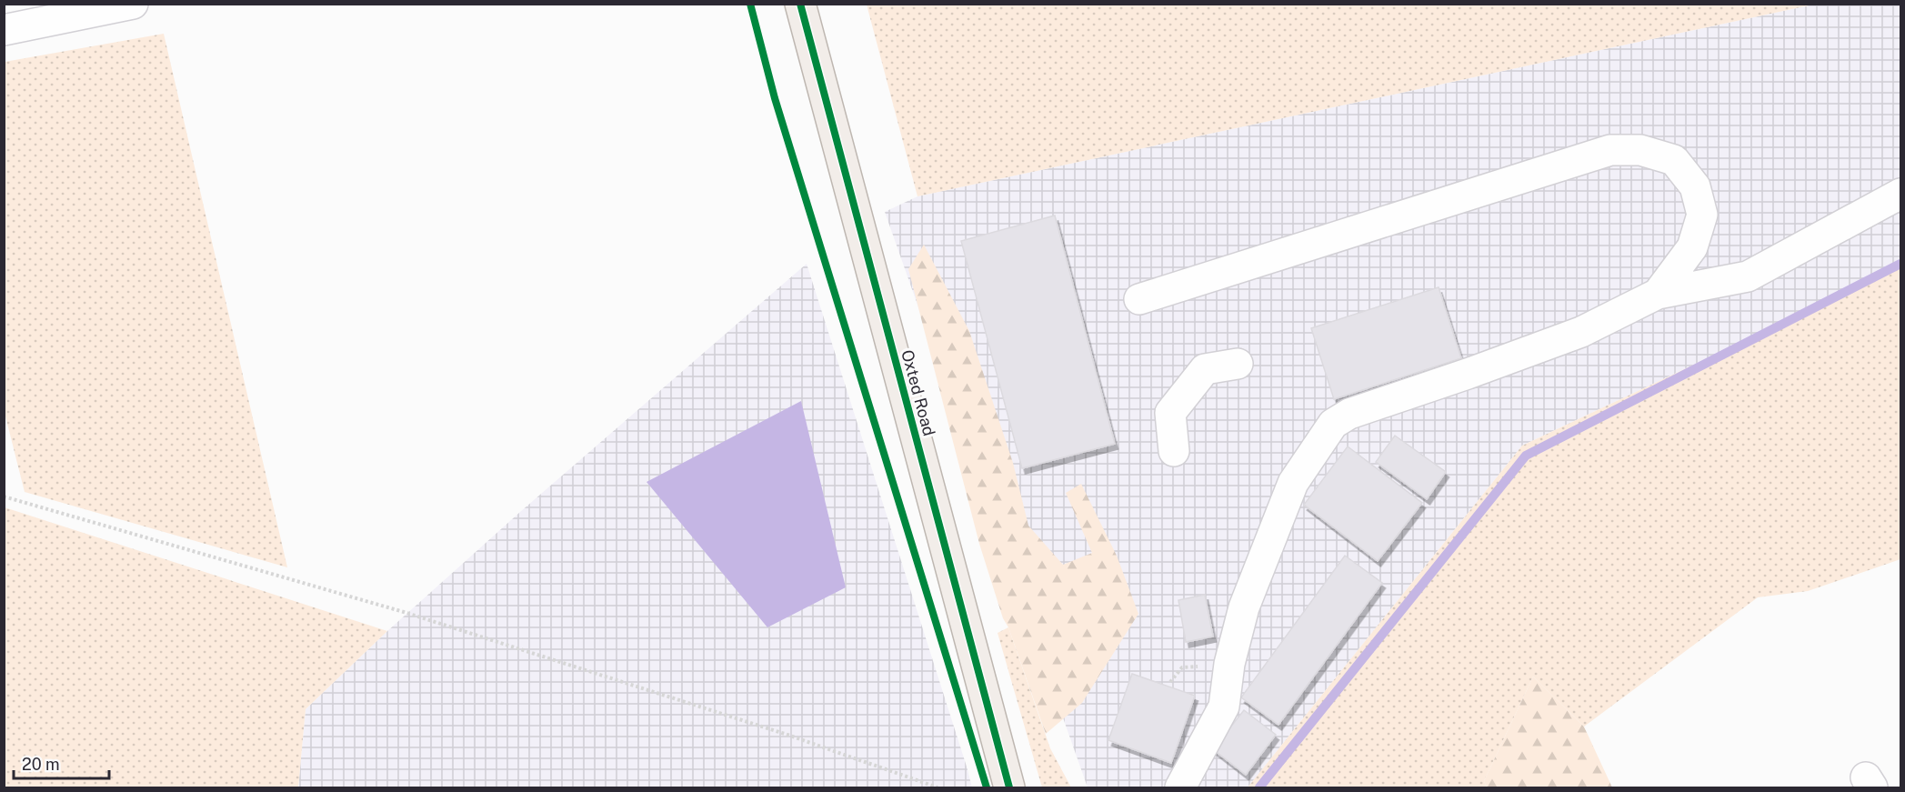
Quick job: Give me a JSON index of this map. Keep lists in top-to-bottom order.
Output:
{
  "streets": {
    "main road": ["Oxted Road"]
  },
  "scale_bar": "20 m"
}
